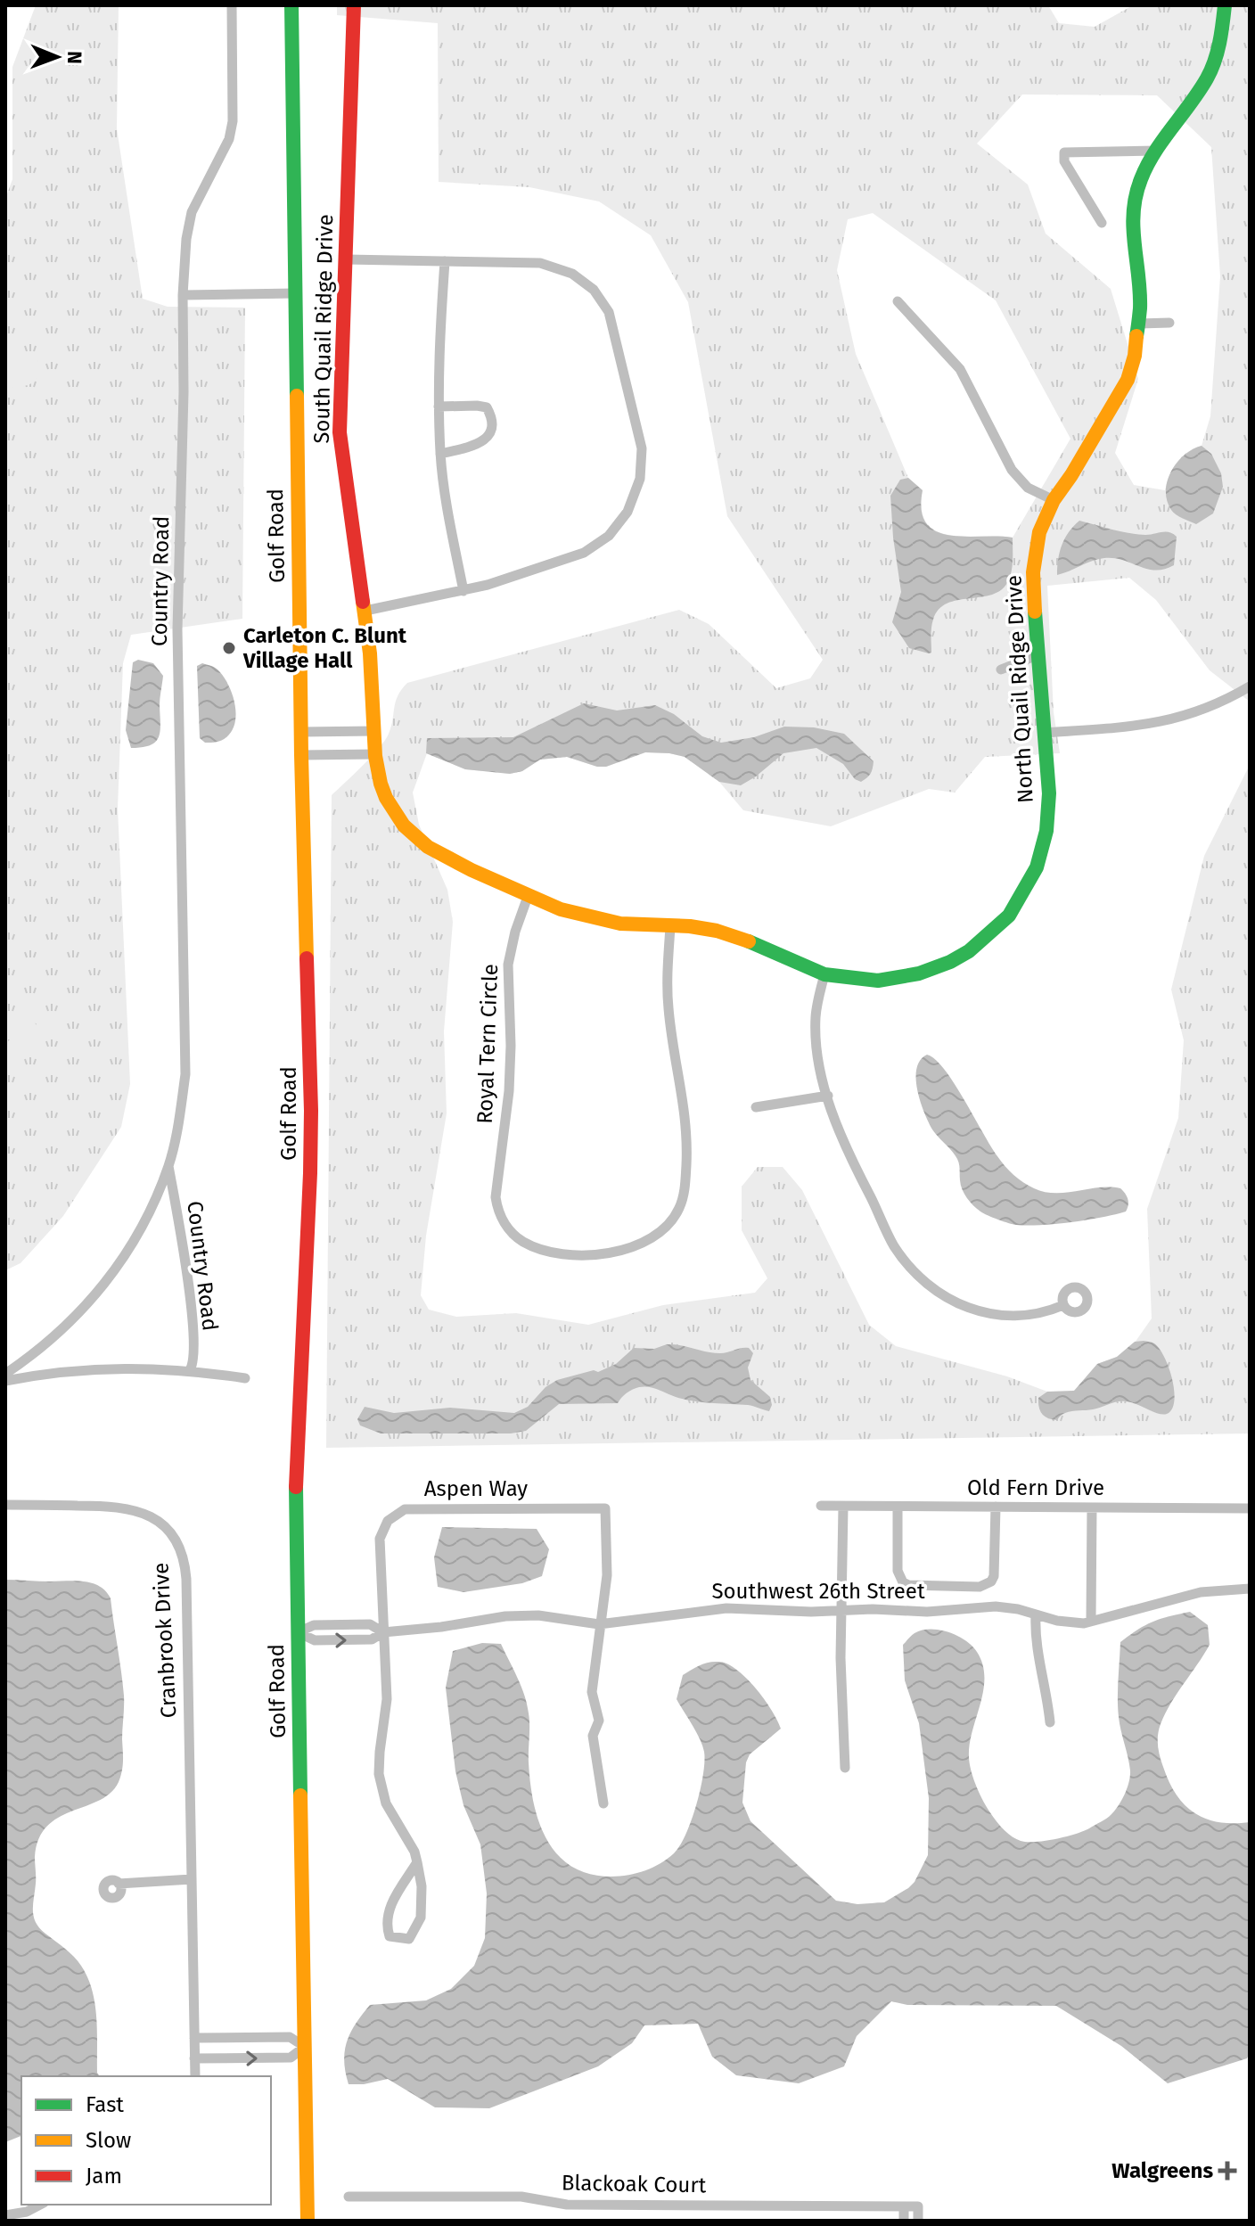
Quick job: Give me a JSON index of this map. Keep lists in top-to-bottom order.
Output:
{
  "streets": {
    "street": [
      "South Quail Ridge Drive",
      "Golf Road",
      "Country Road",
      "North Quail Ridge Drive",
      "Royal Tern Circle",
      "Old Fern Drive",
      "Aspen Way",
      "Southwest 26th Street",
      "Cranbrook Drive",
      "Blackoak Court"
    ]
  },
  "crossings": [
    ["South Quail Ridge Drive", "North Quail Ridge Drive"],
    ["South Quail Ridge Drive", "Royal Tern Circle"],
    ["Golf Road", "Southwest 26th Street"],
    ["North Quail Ridge Drive", "Royal Tern Circle"],
    ["Aspen Way", "Southwest 26th Street"]
  ],
  "places": {
    "other": ["Carleton C. Blunt Village Hall"],
    "health": ["Walgreens"]
  },
  "legend": ["Fast", "Slow", "Jam"],
  "north": "right"
}
